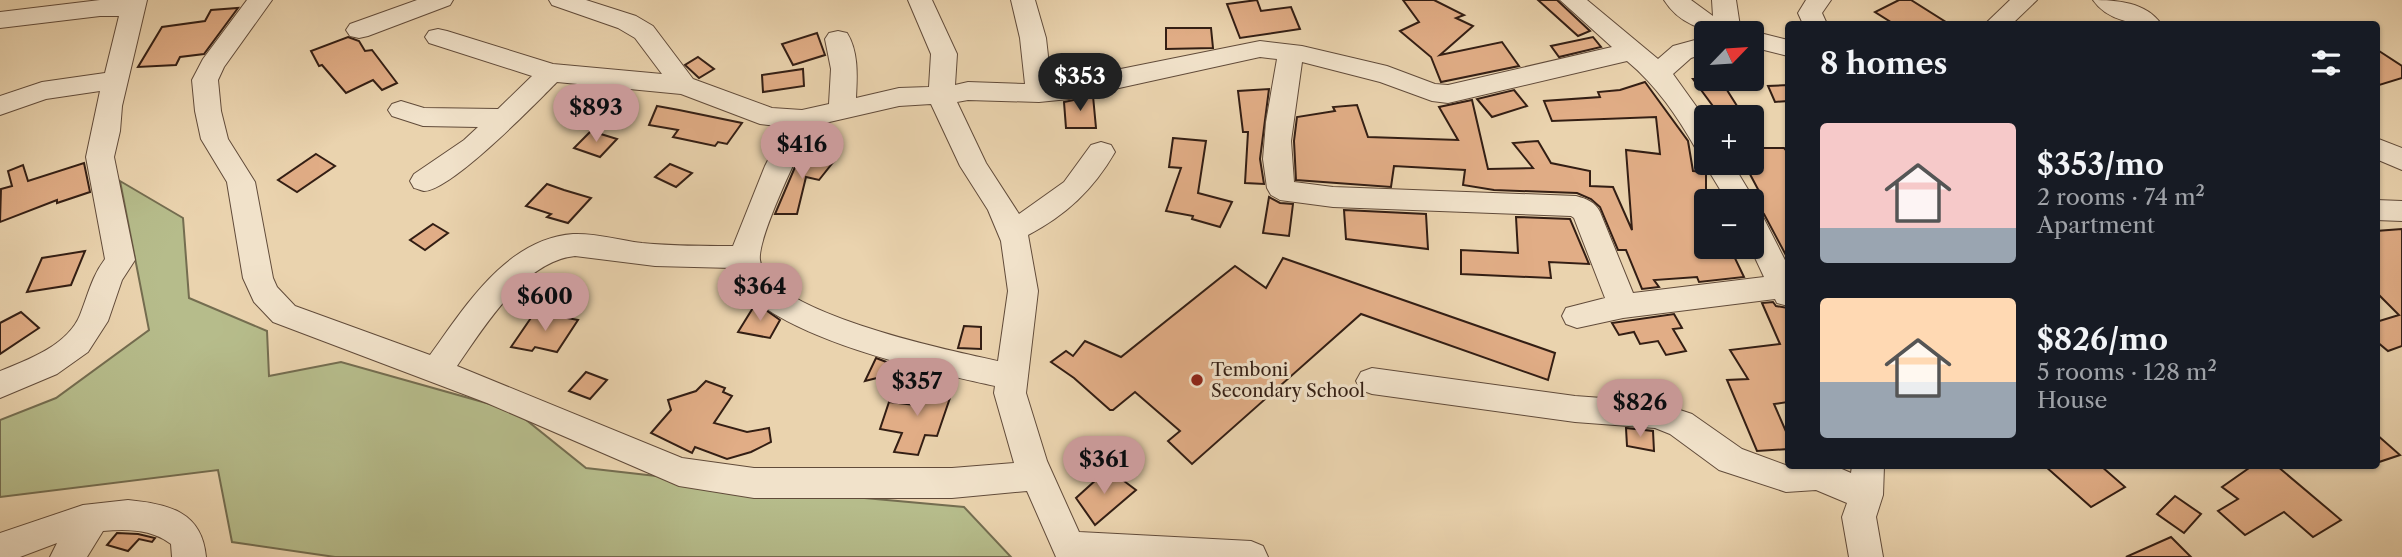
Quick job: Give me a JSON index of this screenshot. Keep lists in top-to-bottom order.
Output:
{
  "places": ["Temboni Secondary School"],
  "north": "top right",
  "page": {
    "map_buttons": ["+", "−"],
    "heading": "8 homes",
    "price": [
      "$353",
      "$893",
      "$416",
      "$364",
      "$600",
      "$357",
      "$826",
      "$361"
    ],
    "list": [
      {
        "name": "$353/mo",
        "note": "2 rooms · 74 m² · Apartment"
      },
      {
        "name": "$826/mo",
        "note": "5 rooms · 128 m² · House"
      }
    ]
  }
}
